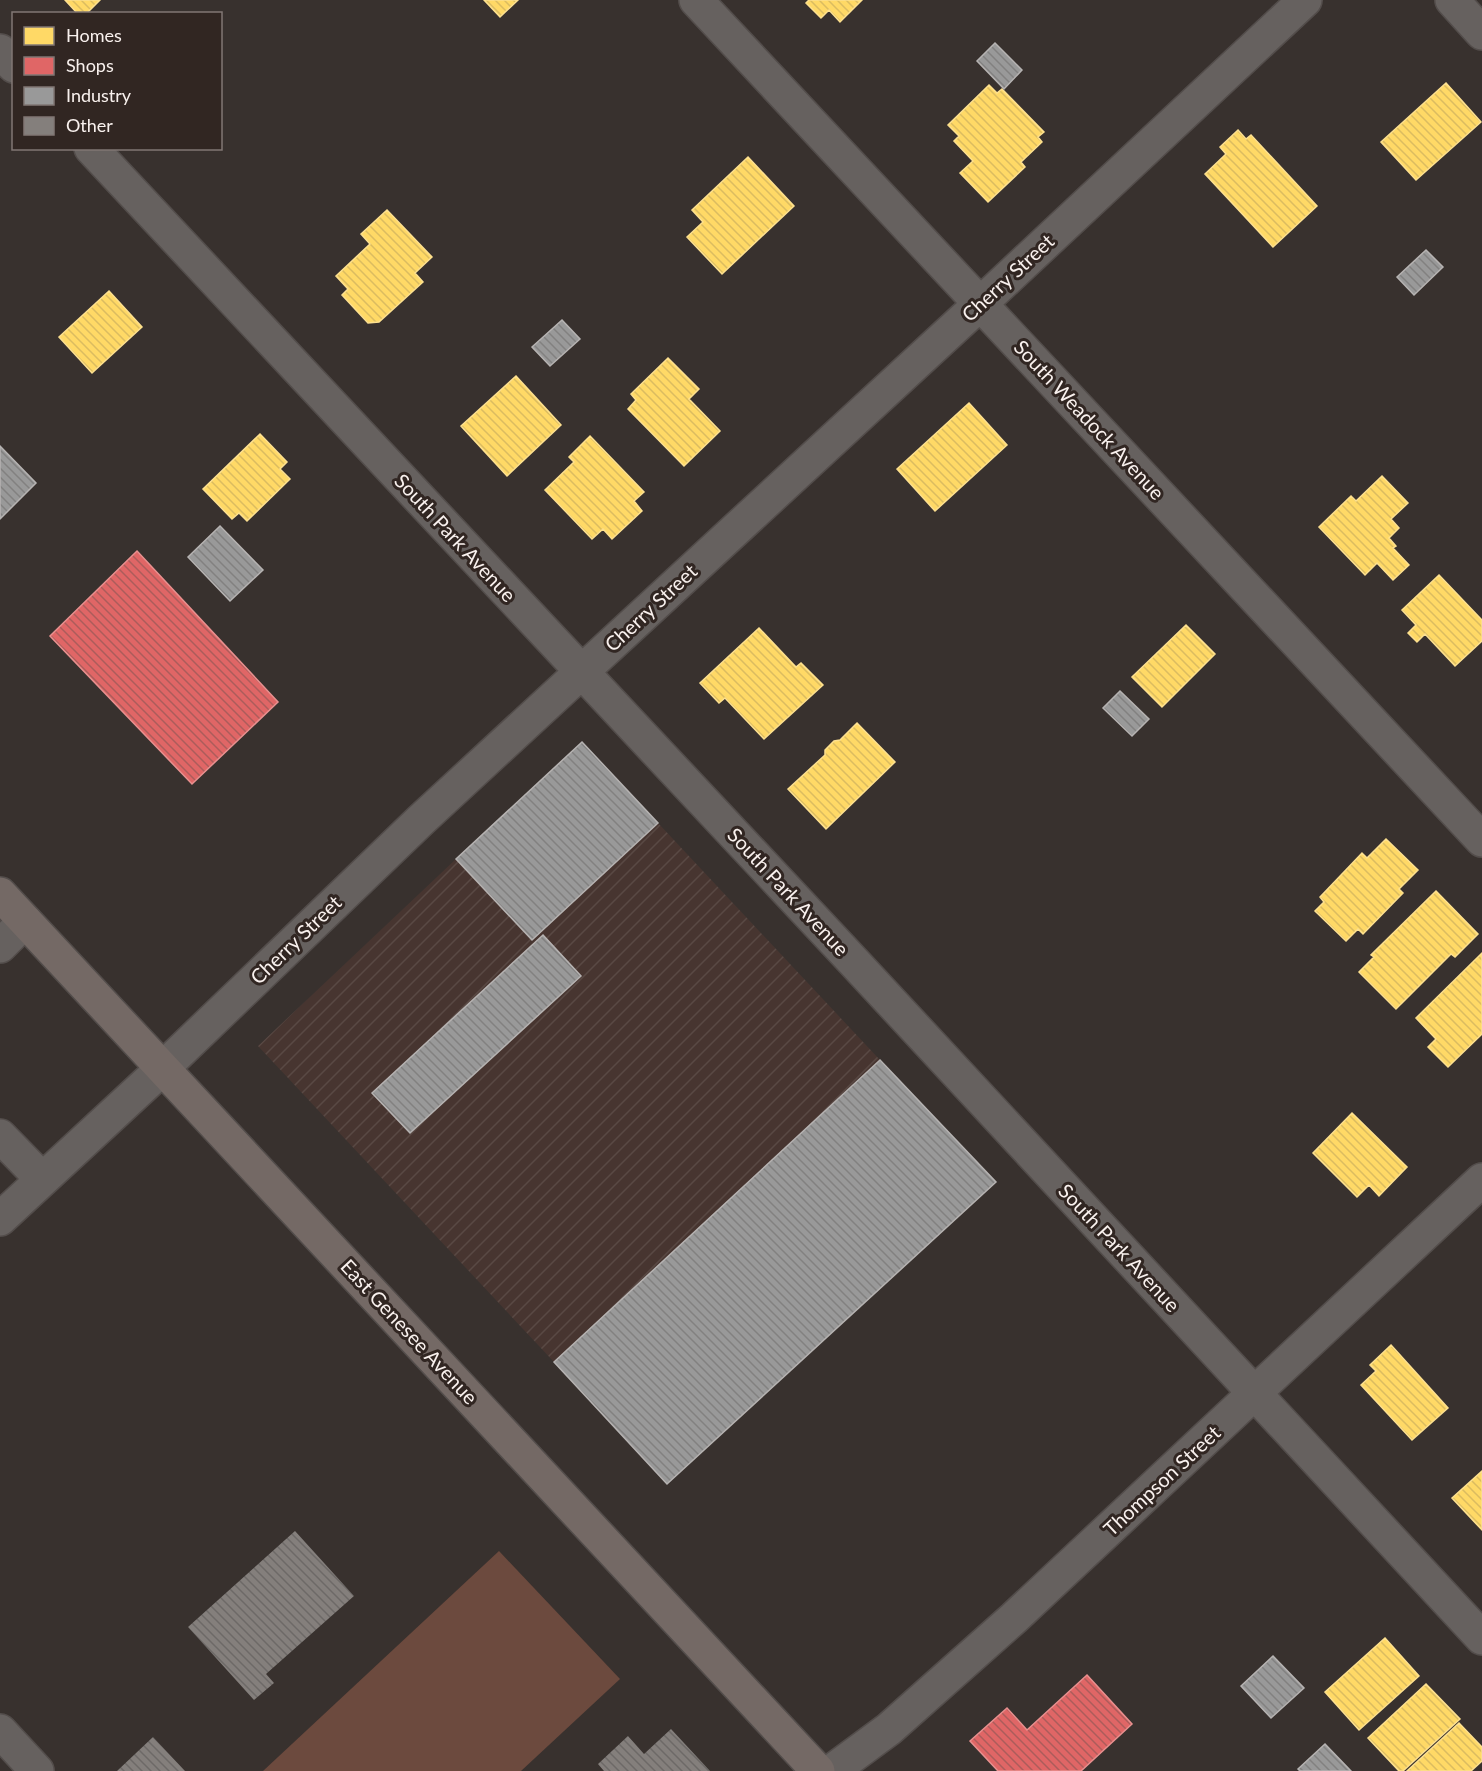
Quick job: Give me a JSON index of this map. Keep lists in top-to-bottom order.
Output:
{
  "streets": {
    "main road": ["East Genesee Avenue"],
    "street": [
      "Cherry Street",
      "South Weadock Avenue",
      "South Park Avenue",
      "Thompson Street"
    ]
  },
  "crossings": [
    ["Cherry Street", "South Weadock Avenue"],
    ["Cherry Street", "South Park Avenue"],
    ["Cherry Street", "East Genesee Avenue"],
    ["South Park Avenue", "Thompson Street"]
  ],
  "legend": [
    "Homes",
    "Shops",
    "Industry",
    "Other"
  ]
}
